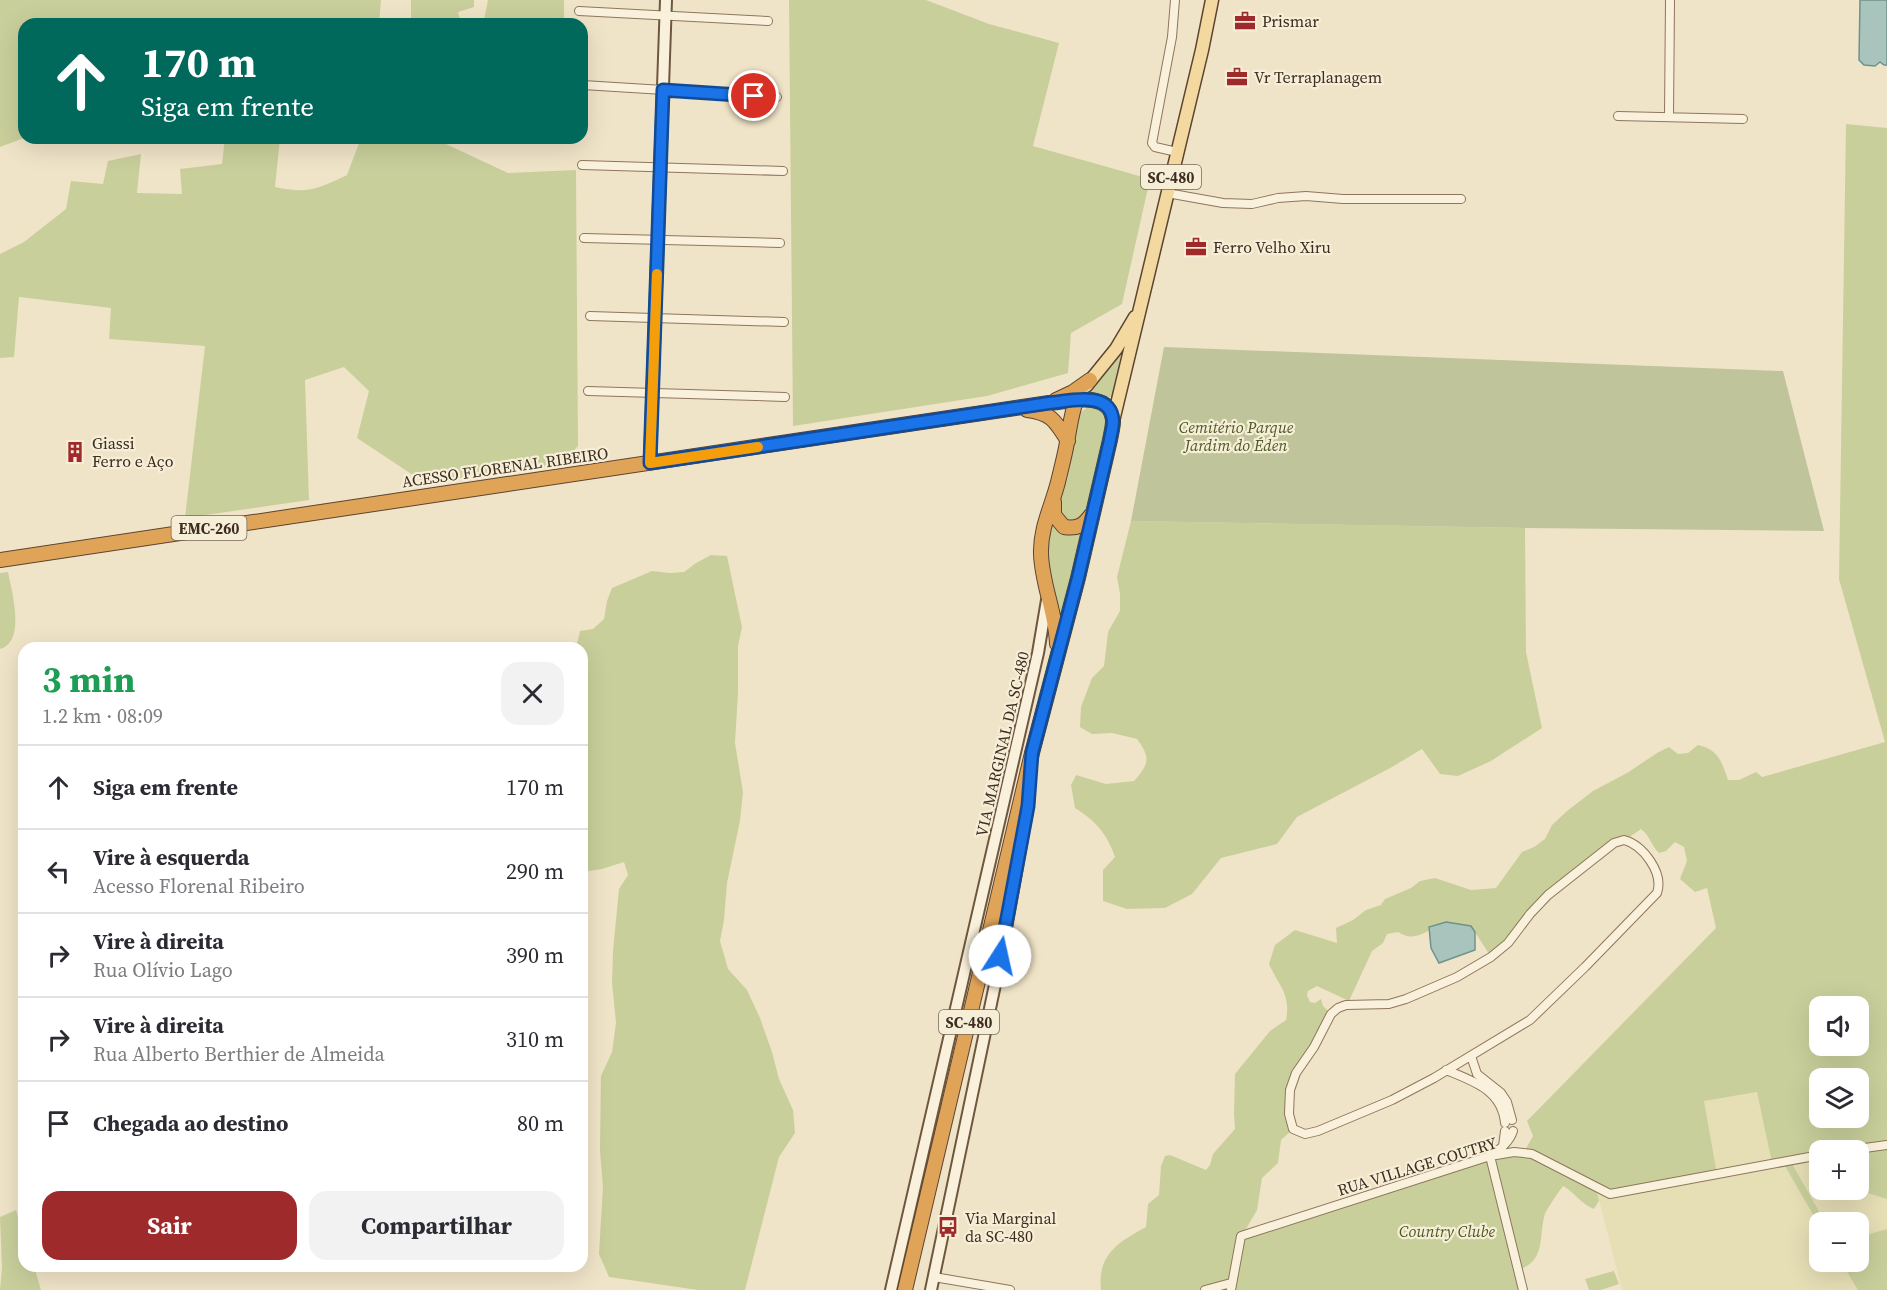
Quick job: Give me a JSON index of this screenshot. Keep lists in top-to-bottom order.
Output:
{
  "streets": {
    "highway": ["SC-480", "ACESSO FLORENAL RIBEIRO", "EMC-260"],
    "main road": ["VIA MARGINAL DA SC-480"],
    "street": ["RUA VILLAGE COUTRY"]
  },
  "crossings": [
    ["SC-480", "ACESSO FLORENAL RIBEIRO"],
    ["SC-480", "VIA MARGINAL DA SC-480"]
  ],
  "parks": ["Cemitério Parque Jardim do Éden", "Country Clube"],
  "places": {
    "office": ["Prismar", "Vr Terraplanagem", "Ferro Velho Xiru"],
    "building": ["Giassi Ferro e Aço"],
    "bus stop": ["Via Marginal da SC-480"]
  },
  "page": {
    "turn": ["170 m", "Siga em frente"],
    "heading": ["3 min", "1.2 km · 08:09"],
    "list": [
      {
        "name": "Siga em frente",
        "value": "170 m"
      },
      {
        "name": "Vire à esquerda",
        "note": "Acesso Florenal Ribeiro",
        "value": "290 m"
      },
      {
        "name": "Vire à direita",
        "note": "Rua Olívio Lago",
        "value": "390 m"
      },
      {
        "name": "Vire à direita",
        "note": "Rua Alberto Berthier de Almeida",
        "value": "310 m"
      },
      {
        "name": "Chegada ao destino",
        "value": "80 m"
      }
    ],
    "map_buttons": ["+", "−"],
    "buttons": ["Sair", "Compartilhar"]
  }
}
